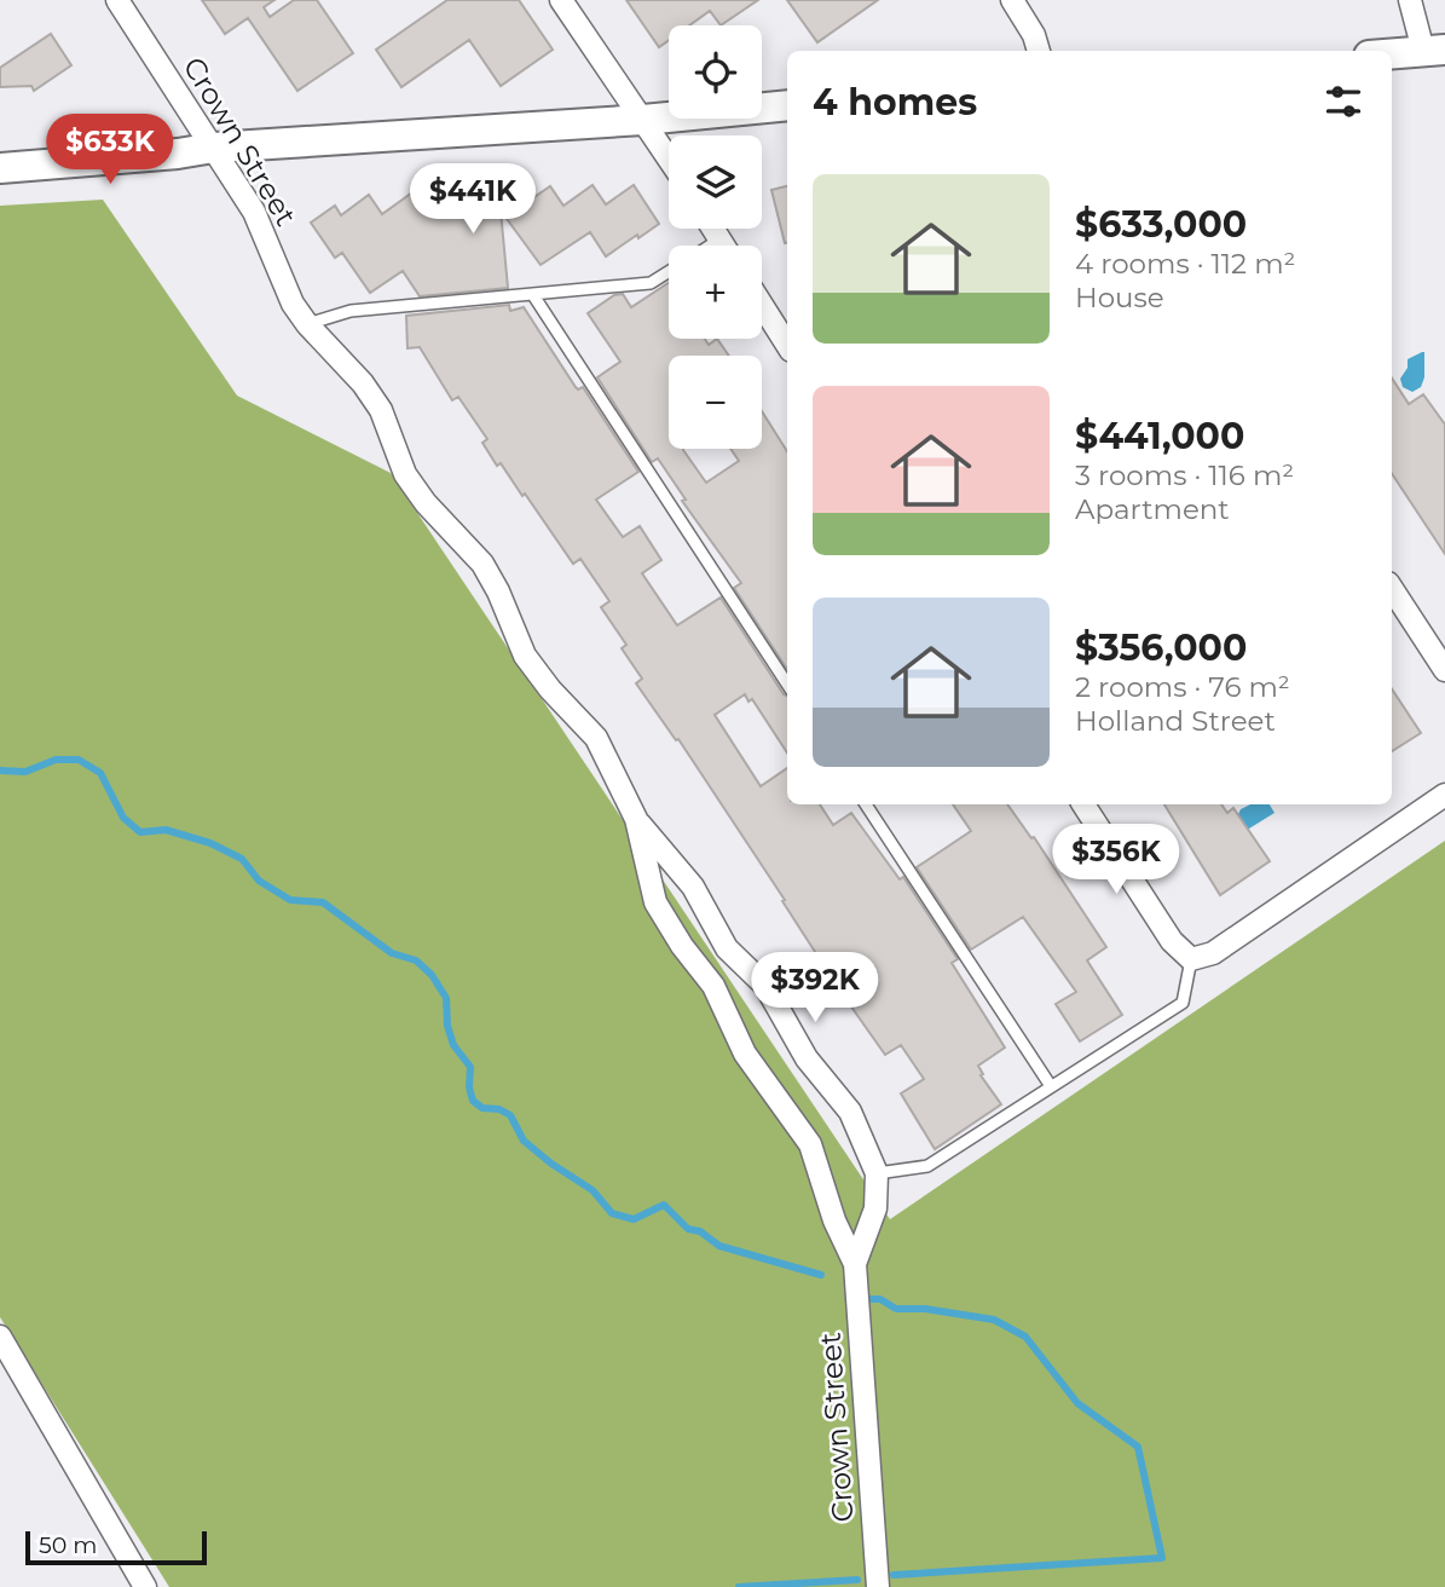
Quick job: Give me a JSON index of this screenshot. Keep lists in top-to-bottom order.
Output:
{
  "streets": {
    "street": ["Crown Street"]
  },
  "scale_bar": "50 m",
  "page": {
    "map_buttons": ["+", "−"],
    "heading": "4 homes",
    "price": [
      "$633K",
      "$441K",
      "$356K",
      "$392K"
    ],
    "list": [
      {
        "name": "$633,000",
        "note": "4 rooms · 112 m² · House"
      },
      {
        "name": "$441,000",
        "note": "3 rooms · 116 m² · Apartment"
      },
      {
        "name": "$356,000",
        "note": "2 rooms · 76 m² · Holland Street"
      }
    ],
    "scale": "50 m"
  }
}
